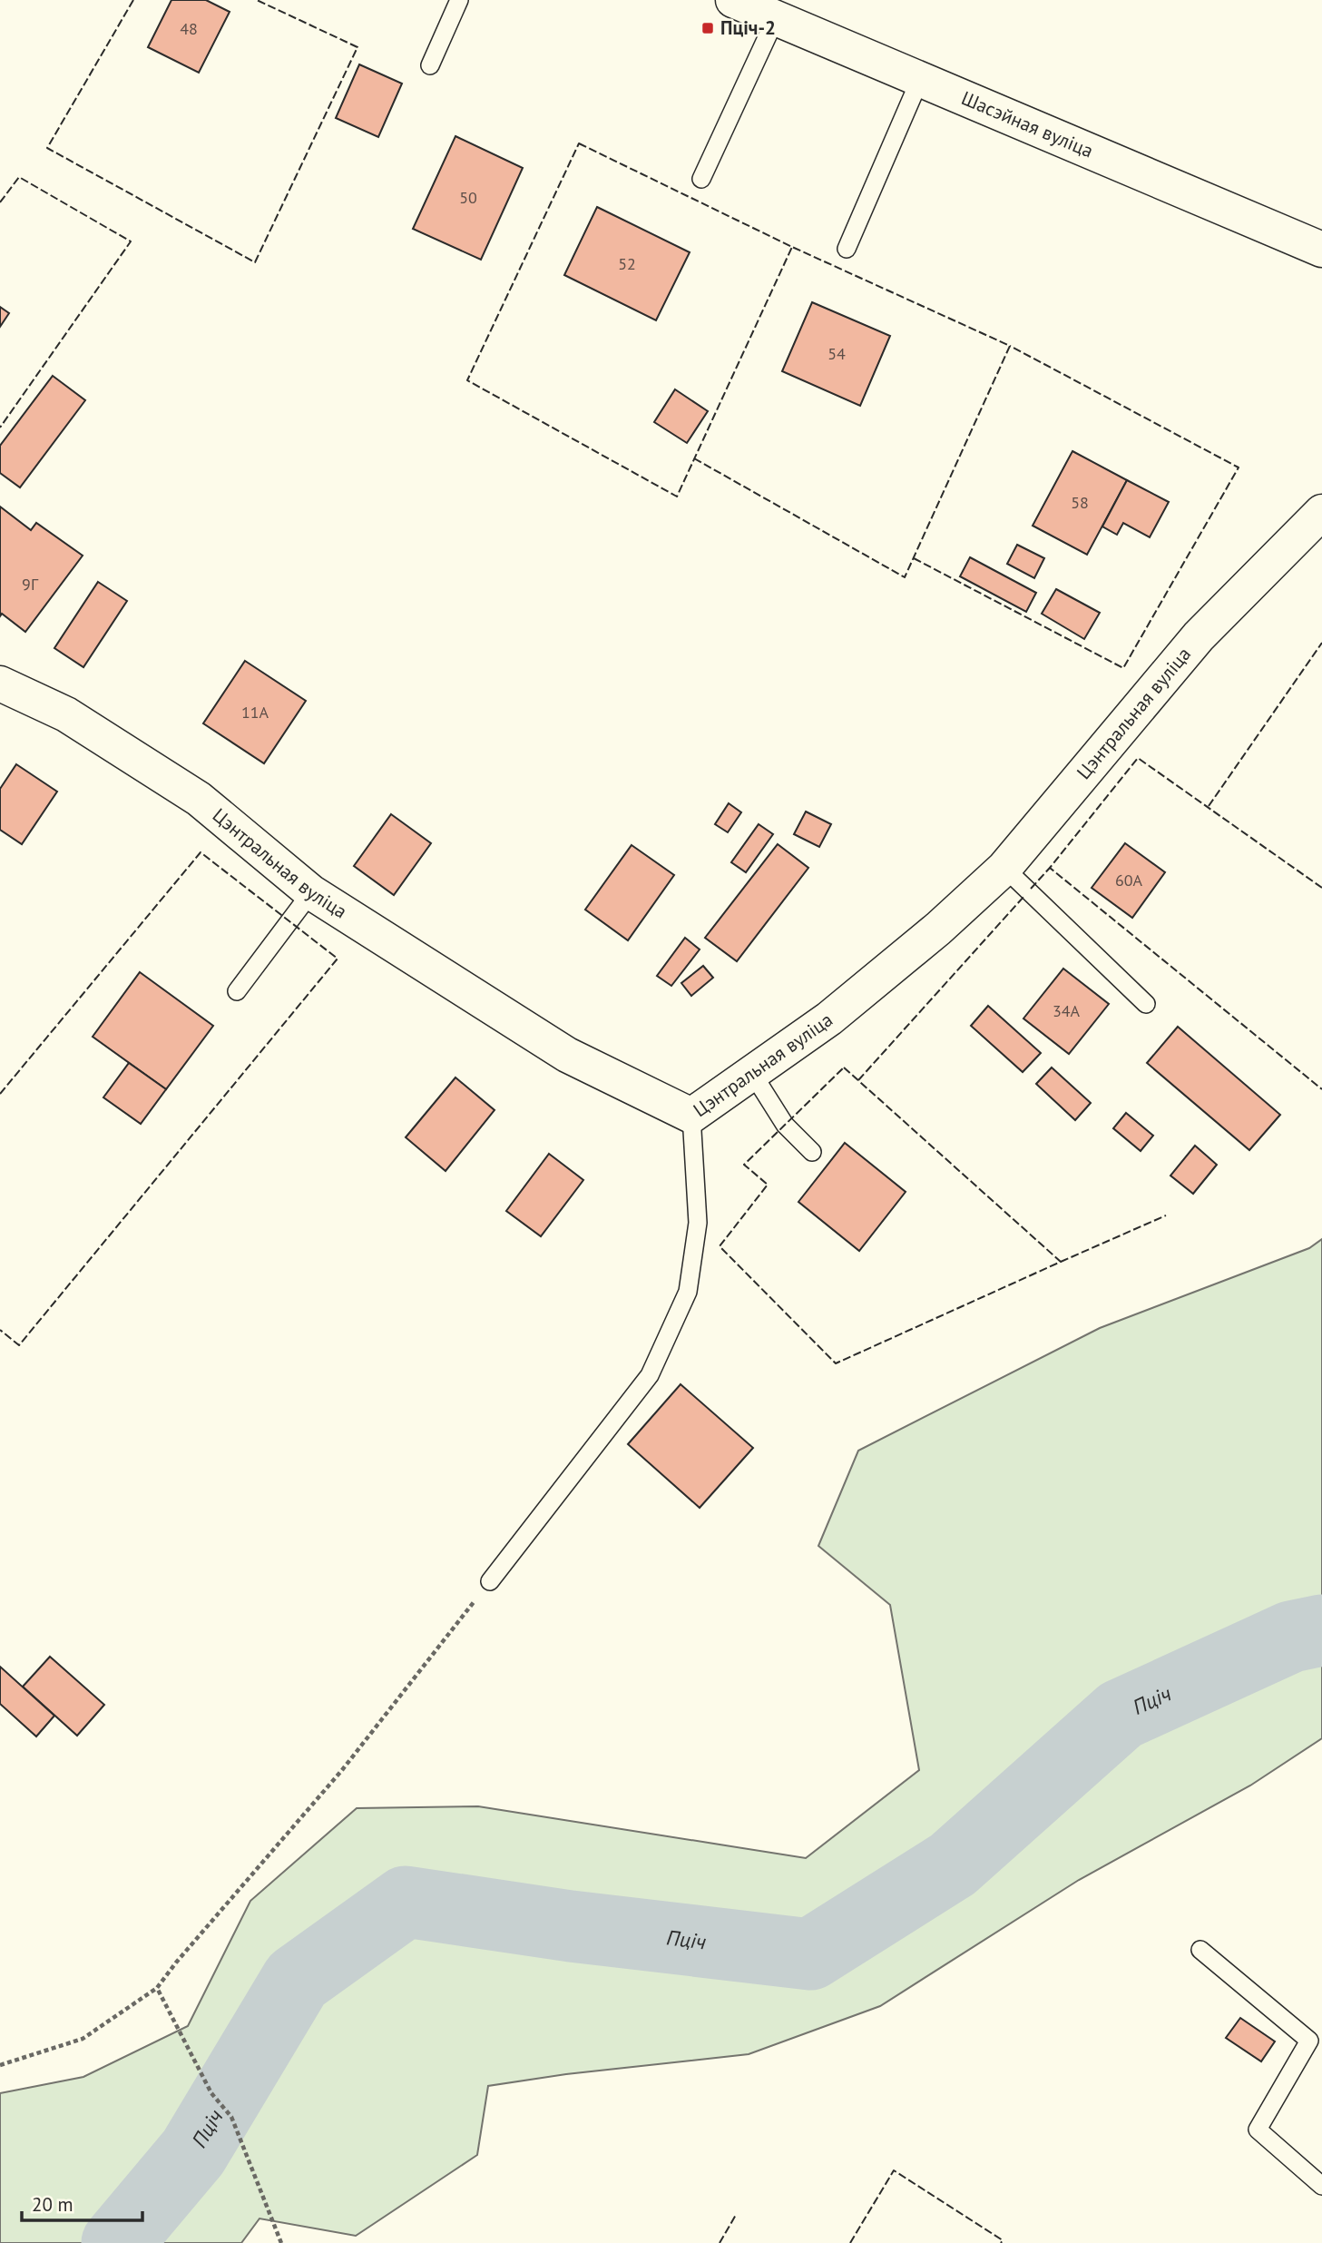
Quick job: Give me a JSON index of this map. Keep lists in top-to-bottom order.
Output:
{
  "streets": {
    "street": ["Шасэйная вуліца", "Цэнтральная вуліца"]
  },
  "water": ["Пціч"],
  "places": {
    "transit": ["Пціч-2"]
  },
  "house_numbers": [
    "48",
    "50",
    "52",
    "54",
    "58",
    "9Г",
    "11А",
    "60А",
    "34А"
  ],
  "scale_bar": "20 m"
}
